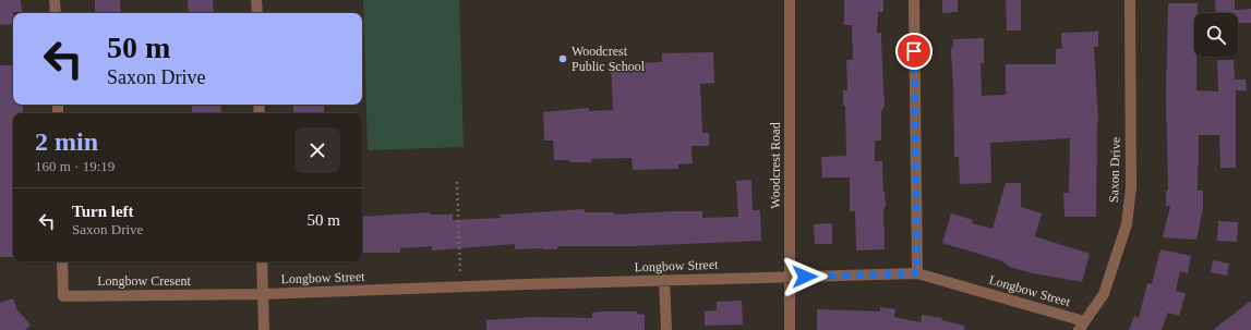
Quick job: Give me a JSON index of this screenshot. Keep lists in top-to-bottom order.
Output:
{
  "streets": {
    "street": [
      "Woodcrest Road",
      "Saxon Drive",
      "Longbow Street",
      "Longbow Cresent"
    ]
  },
  "crossings": [
    ["Woodcrest Road", "Longbow Street"],
    ["Saxon Drive", "Longbow Street"],
    ["Longbow Street", "Longbow Cresent"]
  ],
  "places": ["Woodcrest Public School"],
  "page": {
    "turn": ["50 m", "Saxon Drive"],
    "heading": ["2 min", "160 m · 19:19"],
    "list": [
      {
        "name": "Turn left",
        "note": "Saxon Drive",
        "value": "50 m"
      }
    ]
  }
}
